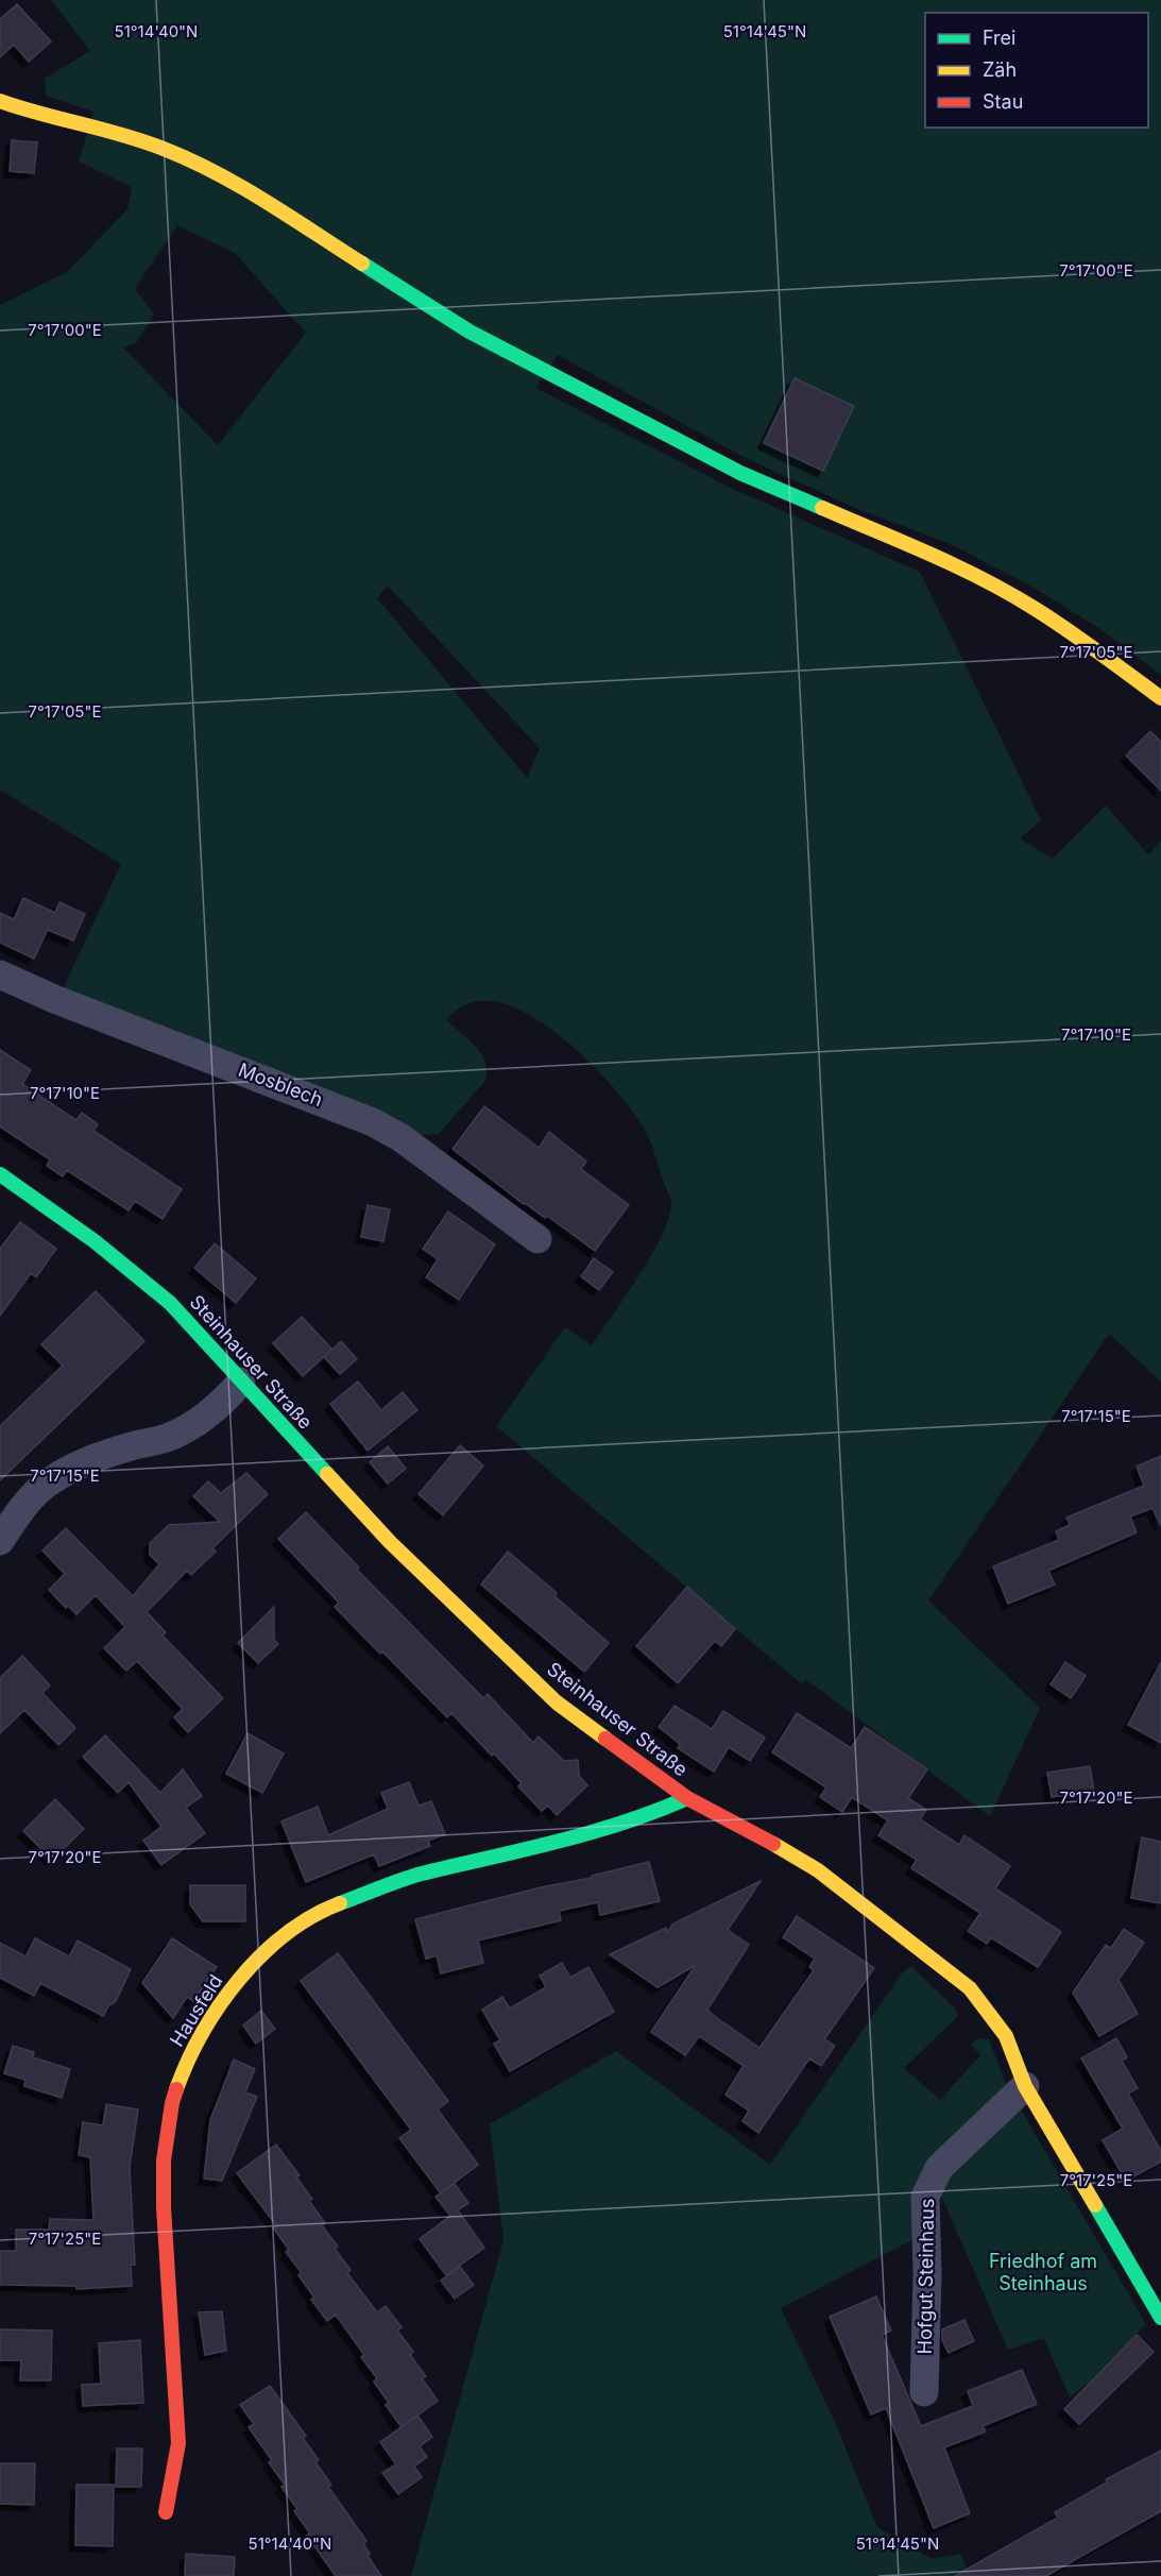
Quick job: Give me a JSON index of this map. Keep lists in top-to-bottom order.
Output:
{
  "streets": {
    "street": [
      "Mosblech",
      "Steinhauser Straße",
      "Hausfeld",
      "Hofgut Steinhaus"
    ]
  },
  "crossings": [
    ["Steinhauser Straße", "Hausfeld"],
    ["Steinhauser Straße", "Hofgut Steinhaus"]
  ],
  "parks": ["Friedhof am Steinhaus"],
  "legend": ["Frei", "Zäh", "Stau"],
  "coordinates": [
    "51°14'40\"N",
    "51°14'45\"N",
    "7°17'00\"E",
    "7°17'05\"E",
    "7°17'10\"E",
    "7°17'15\"E",
    "7°17'20\"E",
    "7°17'25\"E"
  ]
}
